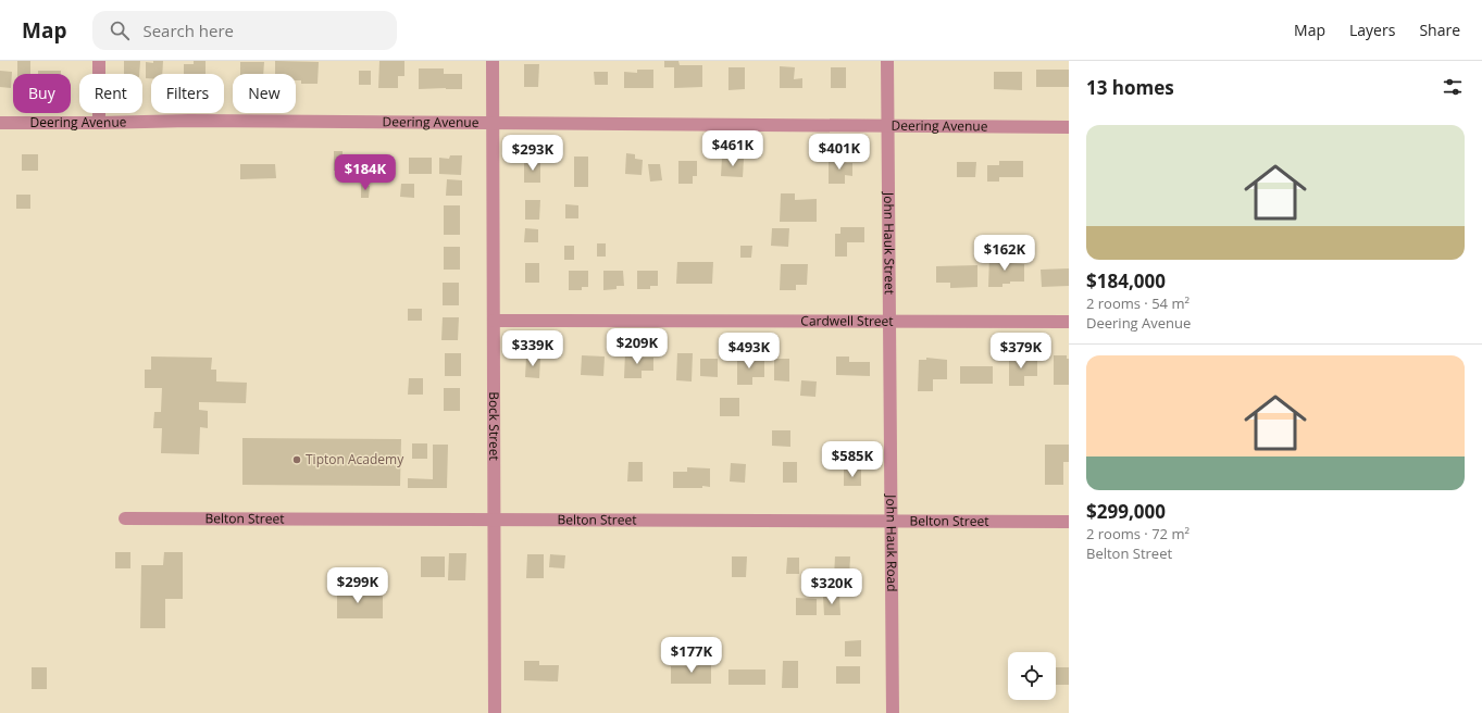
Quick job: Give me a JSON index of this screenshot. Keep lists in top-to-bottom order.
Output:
{
  "streets": {
    "street": [
      "Deering Avenue",
      "John Hauk Street",
      "Cardwell Street",
      "Bock Street",
      "Belton Street",
      "John Hauk Road"
    ]
  },
  "crossings": [
    ["Deering Avenue", "John Hauk Street"],
    ["Deering Avenue", "Bock Street"],
    ["John Hauk Street", "Cardwell Street"],
    ["John Hauk Street", "John Hauk Road"],
    ["Cardwell Street", "Bock Street"],
    ["Cardwell Street", "John Hauk Road"],
    ["Bock Street", "Belton Street"],
    ["Belton Street", "John Hauk Road"]
  ],
  "places": ["Tipton Academy"],
  "page": {
    "header": "Map",
    "search": "Search here",
    "nav": ["Map", "Layers", "Share"],
    "heading": "13 homes",
    "chip": [
      "Buy",
      "Rent",
      "Filters",
      "New"
    ],
    "list": [
      {
        "name": "$184,000",
        "note": "2 rooms · 54 m² · Deering Avenue"
      },
      {
        "name": "$299,000",
        "note": "2 rooms · 72 m² · Belton Street"
      }
    ],
    "price": [
      "$461K",
      "$401K",
      "$293K",
      "$184K",
      "$162K",
      "$209K",
      "$339K",
      "$493K",
      "$379K",
      "$585K",
      "$299K",
      "$320K",
      "$177K"
    ]
  }
}
